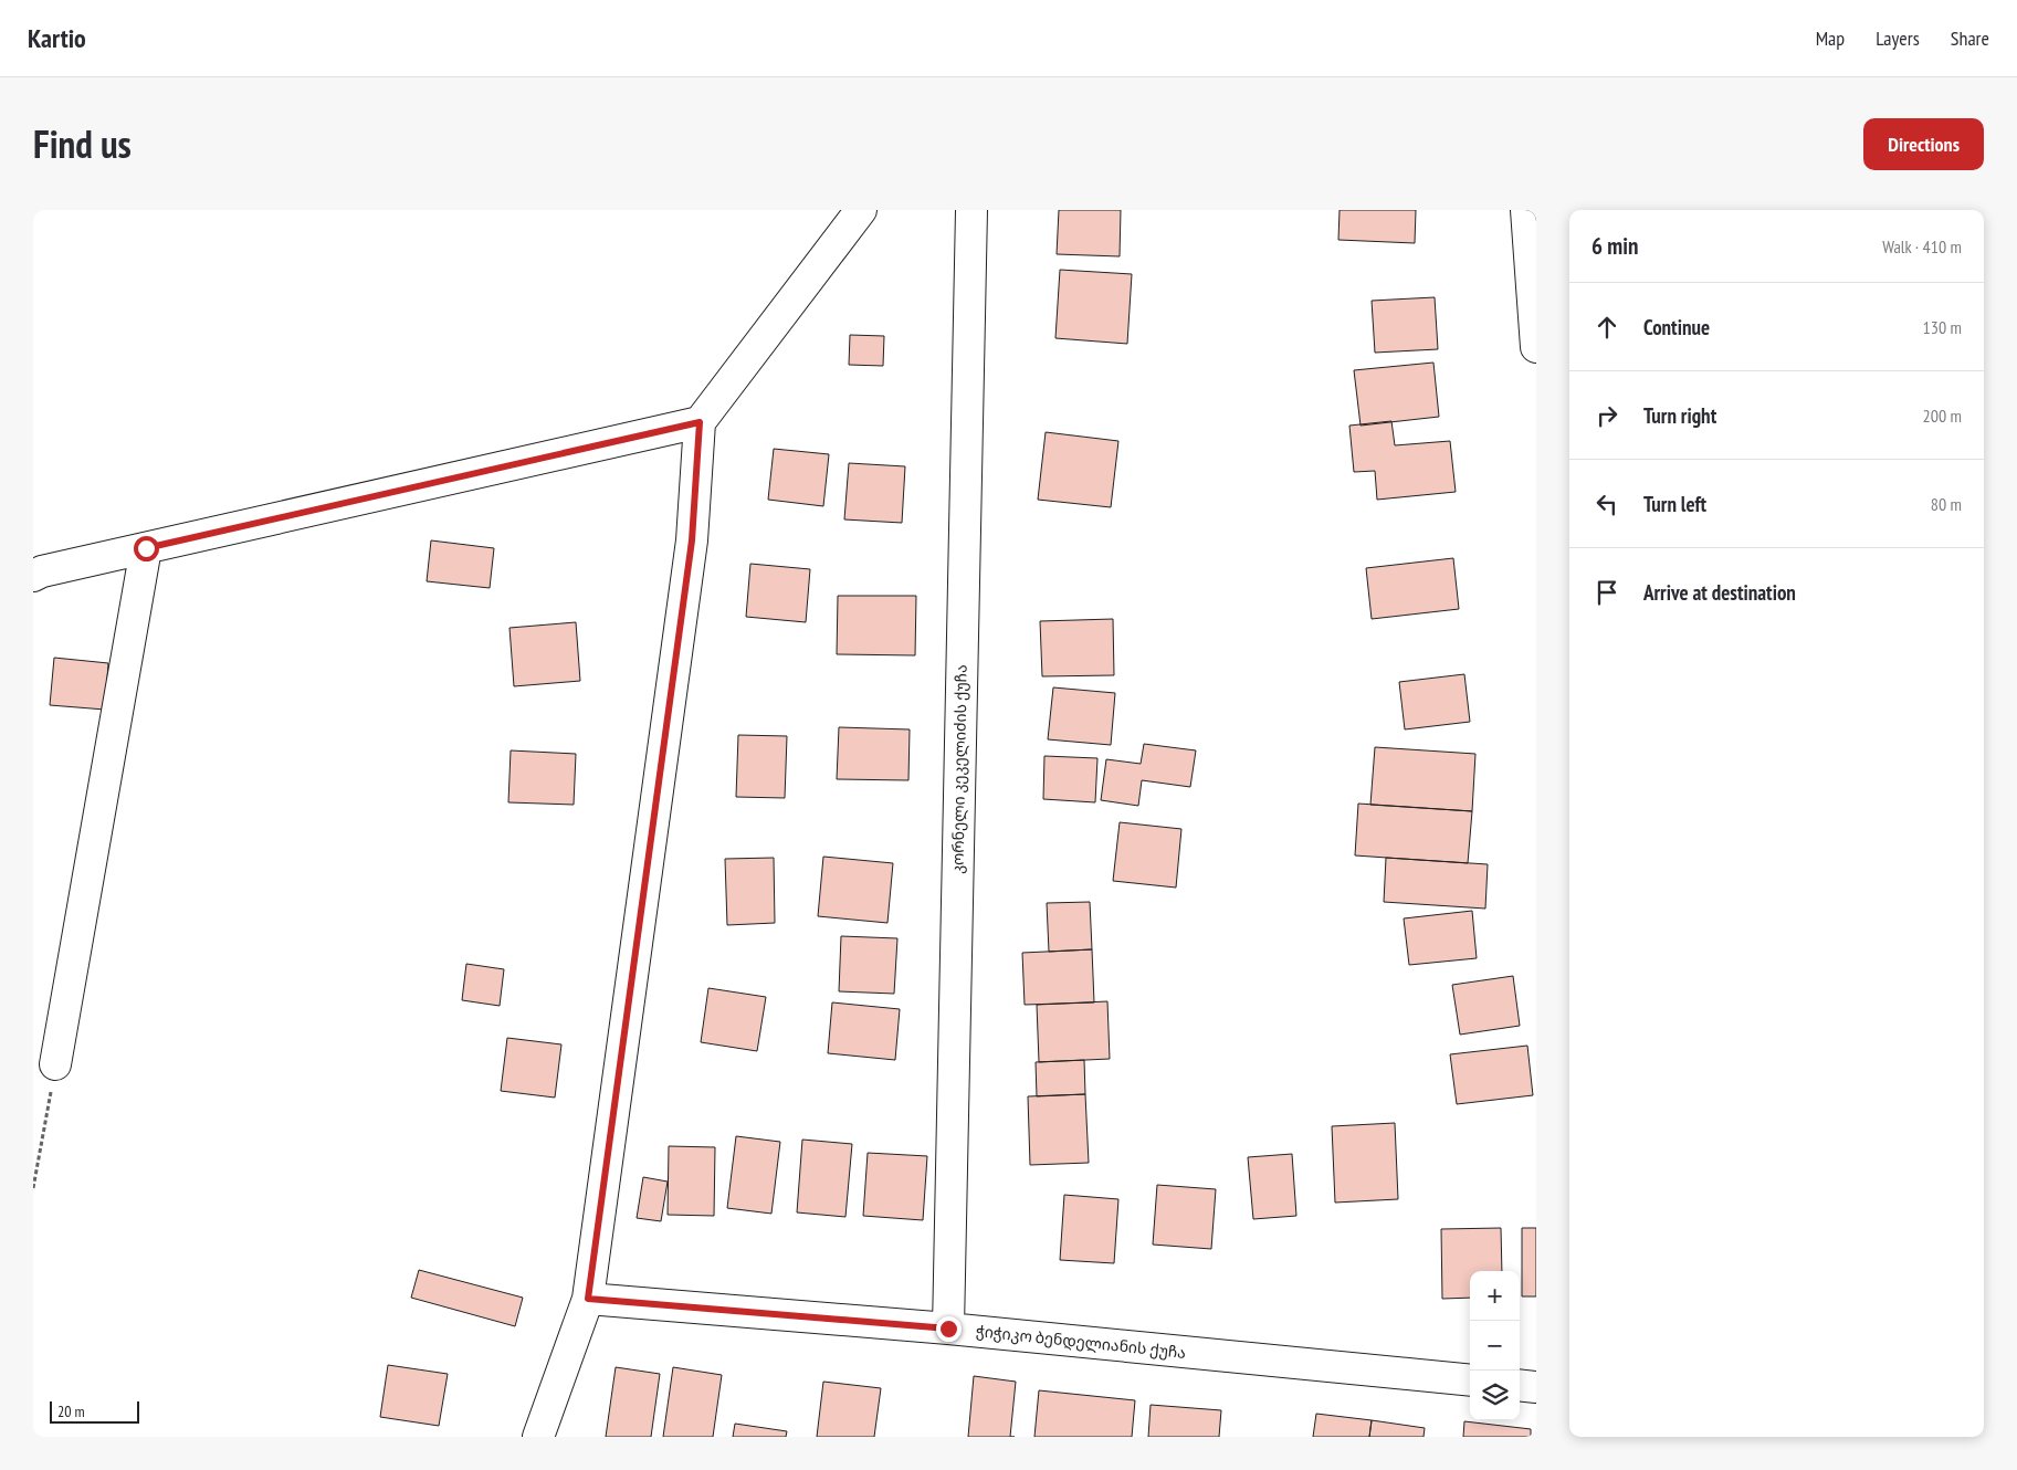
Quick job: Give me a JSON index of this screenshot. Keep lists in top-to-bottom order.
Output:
{
  "streets": {
    "street": ["კორნელი კეკელიძის ქუჩა", "ჭიჭიკო ბენდელიანის ქუჩა"]
  },
  "crossings": [
    ["კორნელი კეკელიძის ქუჩა", "ჭიჭიკო ბენდელიანის ქუჩა"]
  ],
  "scale_bar": "20 m",
  "page": {
    "header": "Kartio",
    "nav": ["Map", "Layers", "Share"],
    "title": "Find us",
    "buttons": "Directions",
    "heading": ["6 min", "Walk · 410 m"],
    "list": [
      ["Continue", "130 m"],
      ["Turn right", "200 m"],
      ["Turn left", "80 m"],
      "Arrive at destination"
    ],
    "map_buttons": ["+", "−"],
    "scale": "20 m"
  }
}
